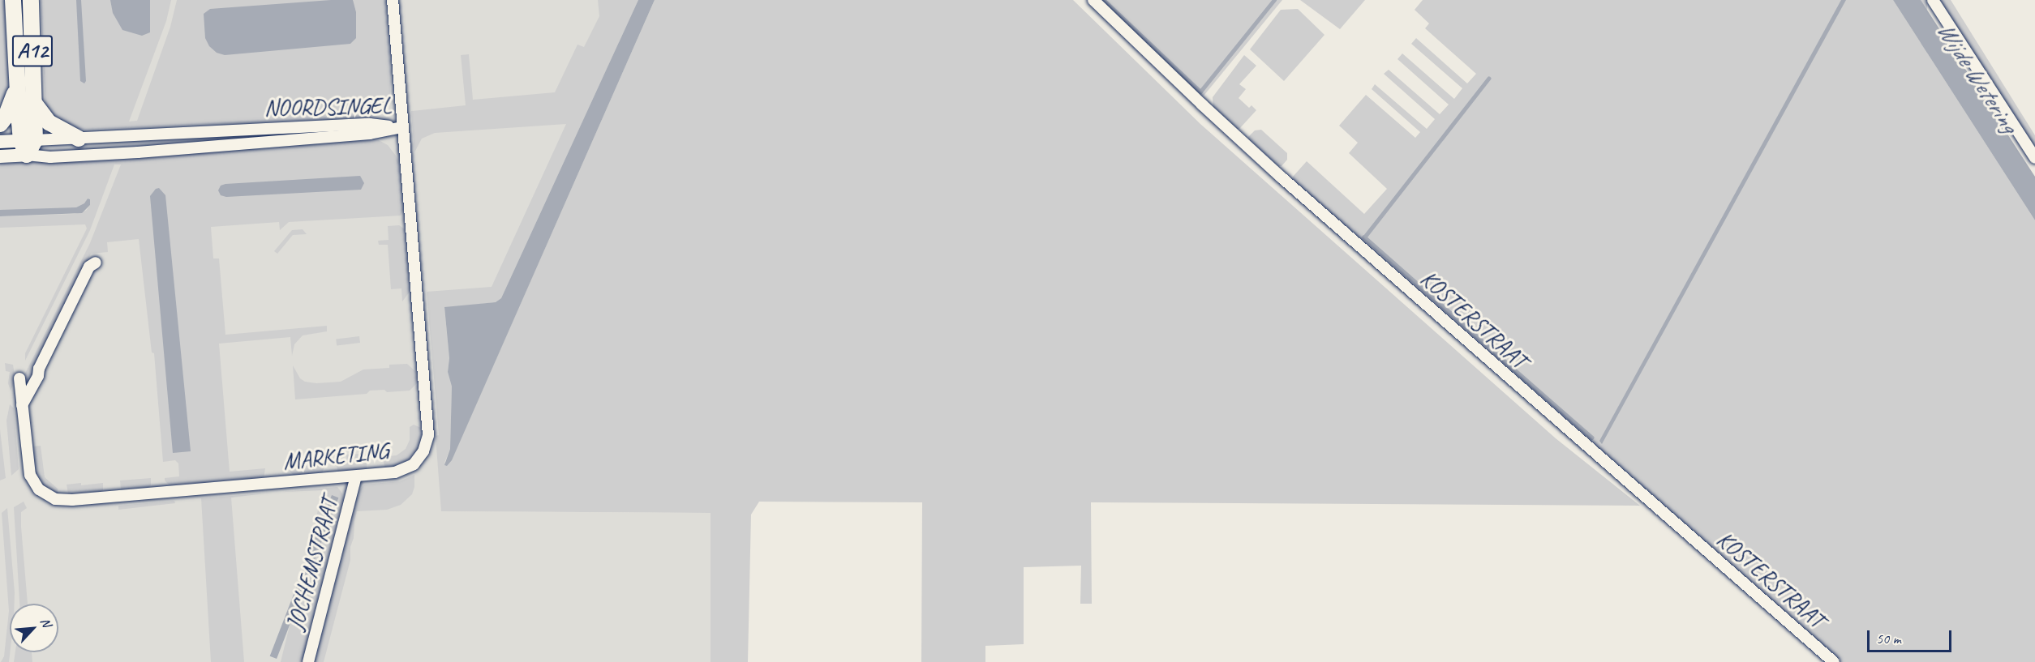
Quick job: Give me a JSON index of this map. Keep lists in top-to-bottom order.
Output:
{
  "streets": {
    "highway": ["A12"],
    "main road": ["NOORDSINGEL"],
    "street": ["KOSTERSTRAAT", "MARKETING", "JOCHEMSTRAAT"]
  },
  "crossings": [
    ["A12", "NOORDSINGEL"],
    ["NOORDSINGEL", "MARKETING"],
    ["MARKETING", "JOCHEMSTRAAT"]
  ],
  "water": ["Wijde Wetering"],
  "scale_bar": "50 m",
  "north": "top right"
}
